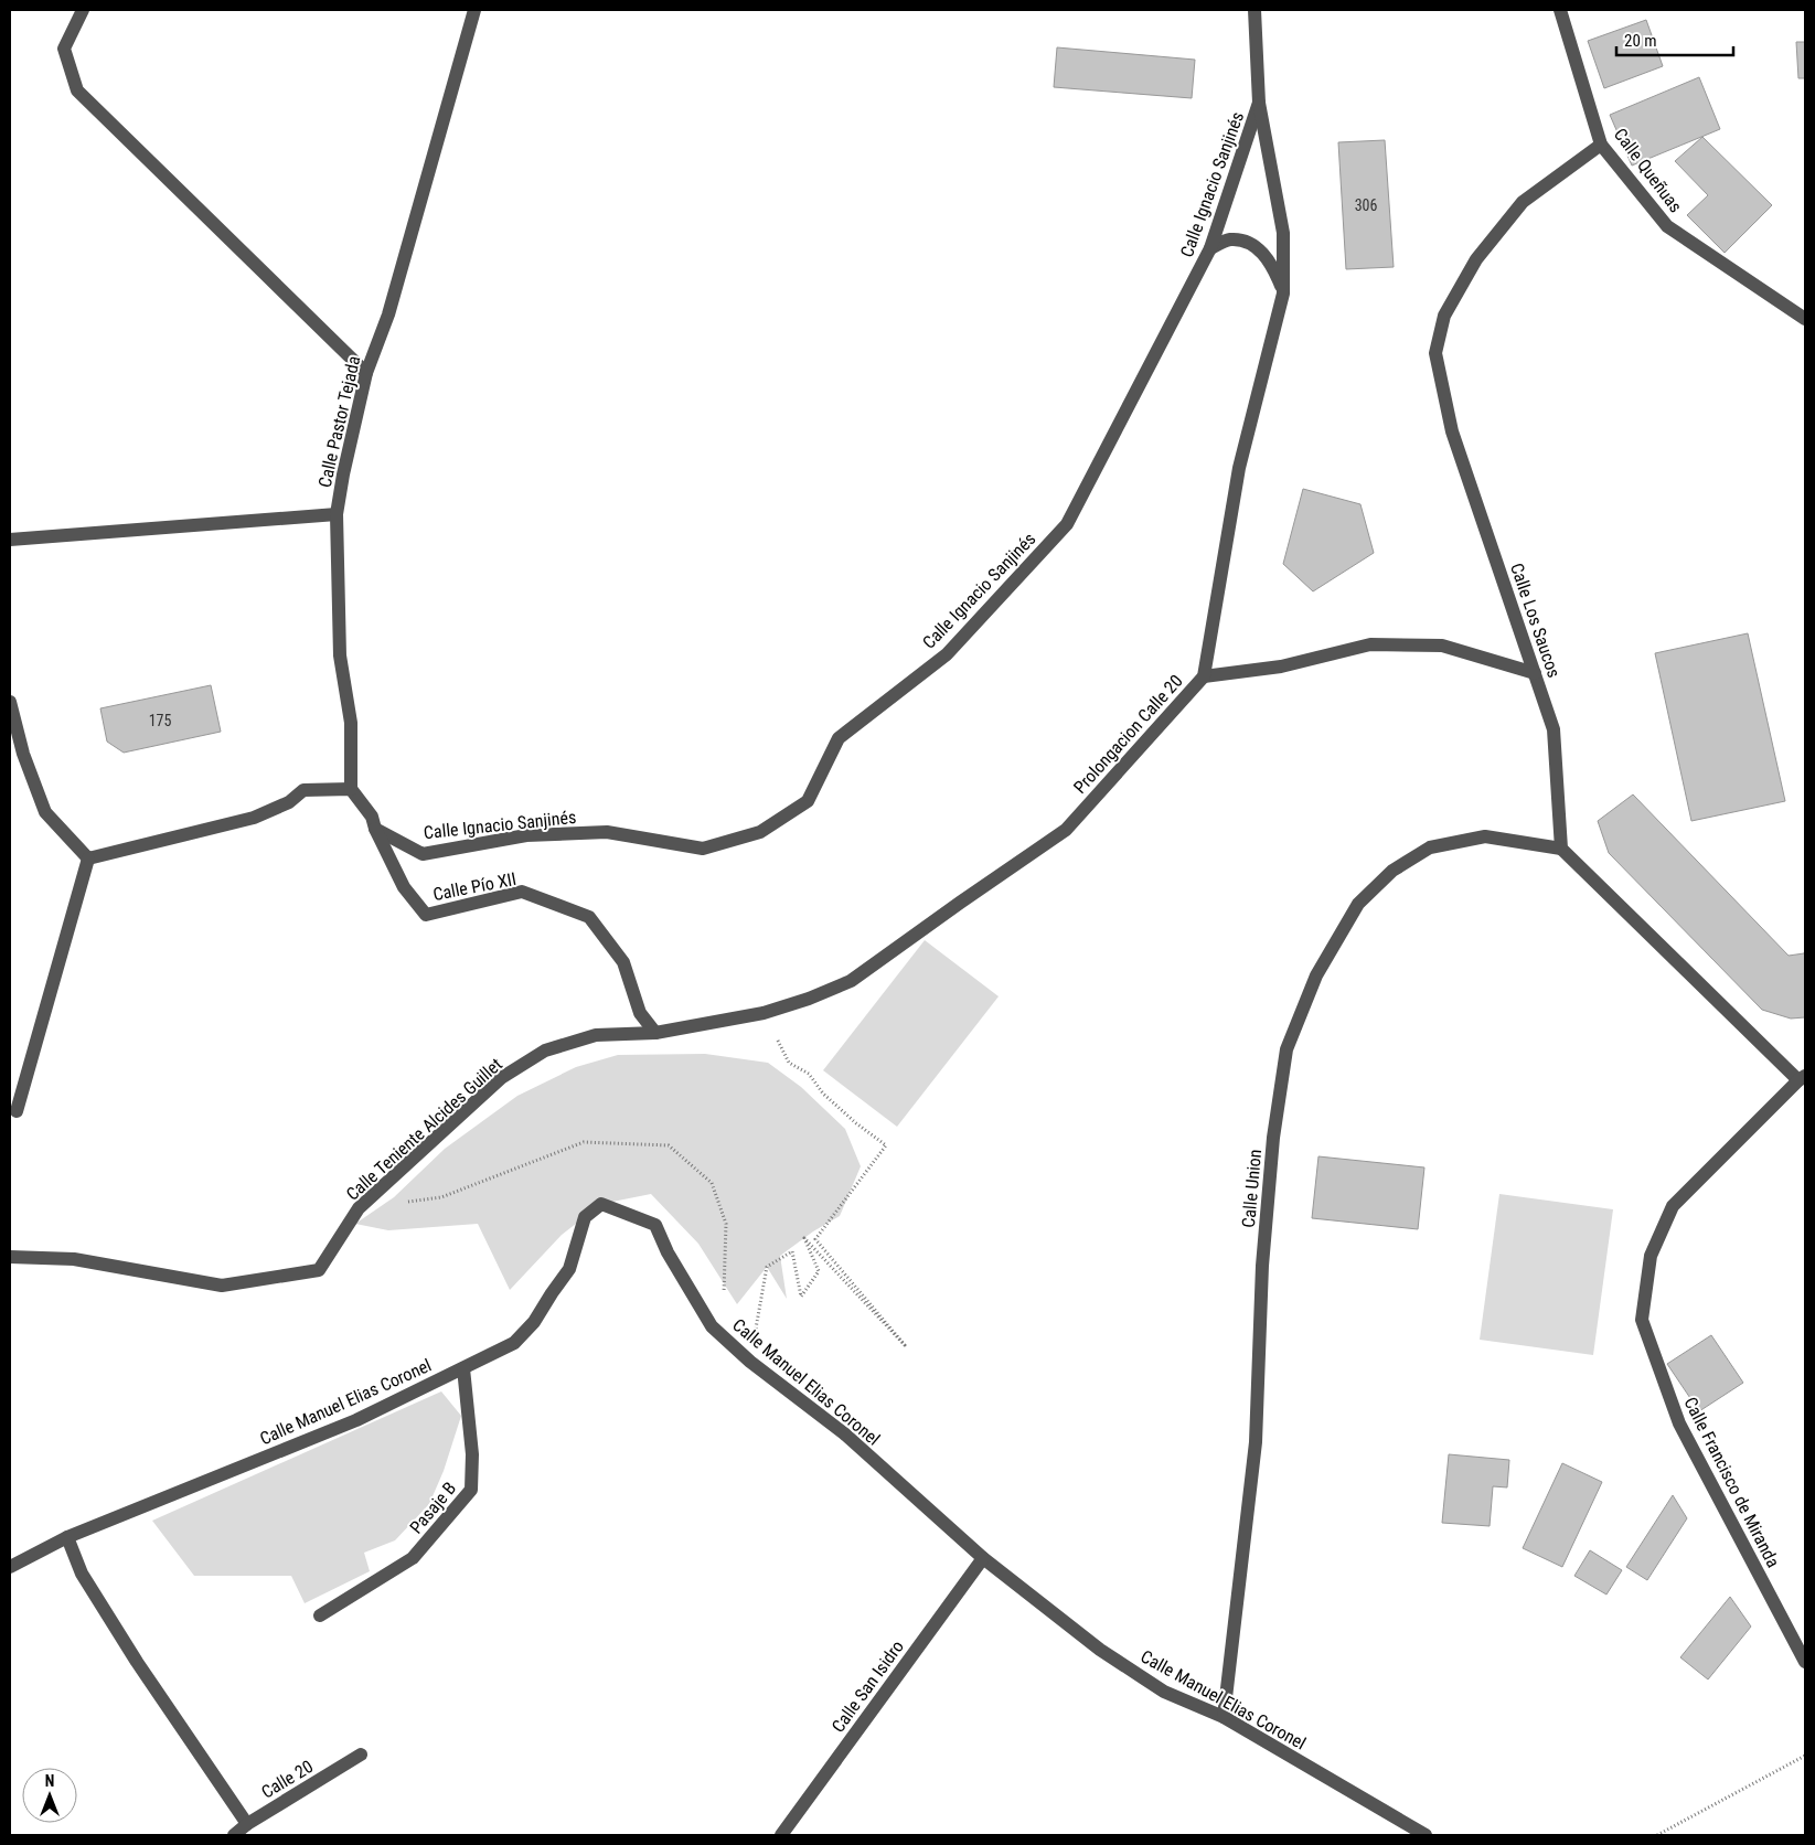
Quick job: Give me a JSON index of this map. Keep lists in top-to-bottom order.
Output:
{
  "streets": {
    "street": [
      "Calle Queñuas",
      "Calle Ignacio Sanjinés",
      "Calle Pastor Tejada",
      "Calle Los Saucos",
      "Prolongacion Calle 20",
      "Calle Pío XII",
      "Calle Teniente Alcides Guillet",
      "Calle Union",
      "Calle Manuel Elias Coronel",
      "Calle Francisco de Miranda",
      "Pasaje B",
      "Calle San Isidro",
      "Calle 20"
    ]
  },
  "crossings": [
    ["Calle Queñuas", "Calle Los Saucos"],
    ["Calle Ignacio Sanjinés", "Prolongacion Calle 20"],
    ["Calle Ignacio Sanjinés", "Calle Pío XII"],
    ["Calle Los Saucos", "Calle Union"],
    ["Prolongacion Calle 20", "Calle Pío XII"],
    ["Prolongacion Calle 20", "Calle Teniente Alcides Guillet"],
    ["Calle Pío XII", "Calle Teniente Alcides Guillet"],
    ["Calle Union", "Calle Manuel Elias Coronel"],
    ["Calle Manuel Elias Coronel", "Pasaje B"],
    ["Calle Manuel Elias Coronel", "Calle San Isidro"]
  ],
  "house_numbers": ["306", "175"],
  "scale_bar": "20 m",
  "north": "top"
}
